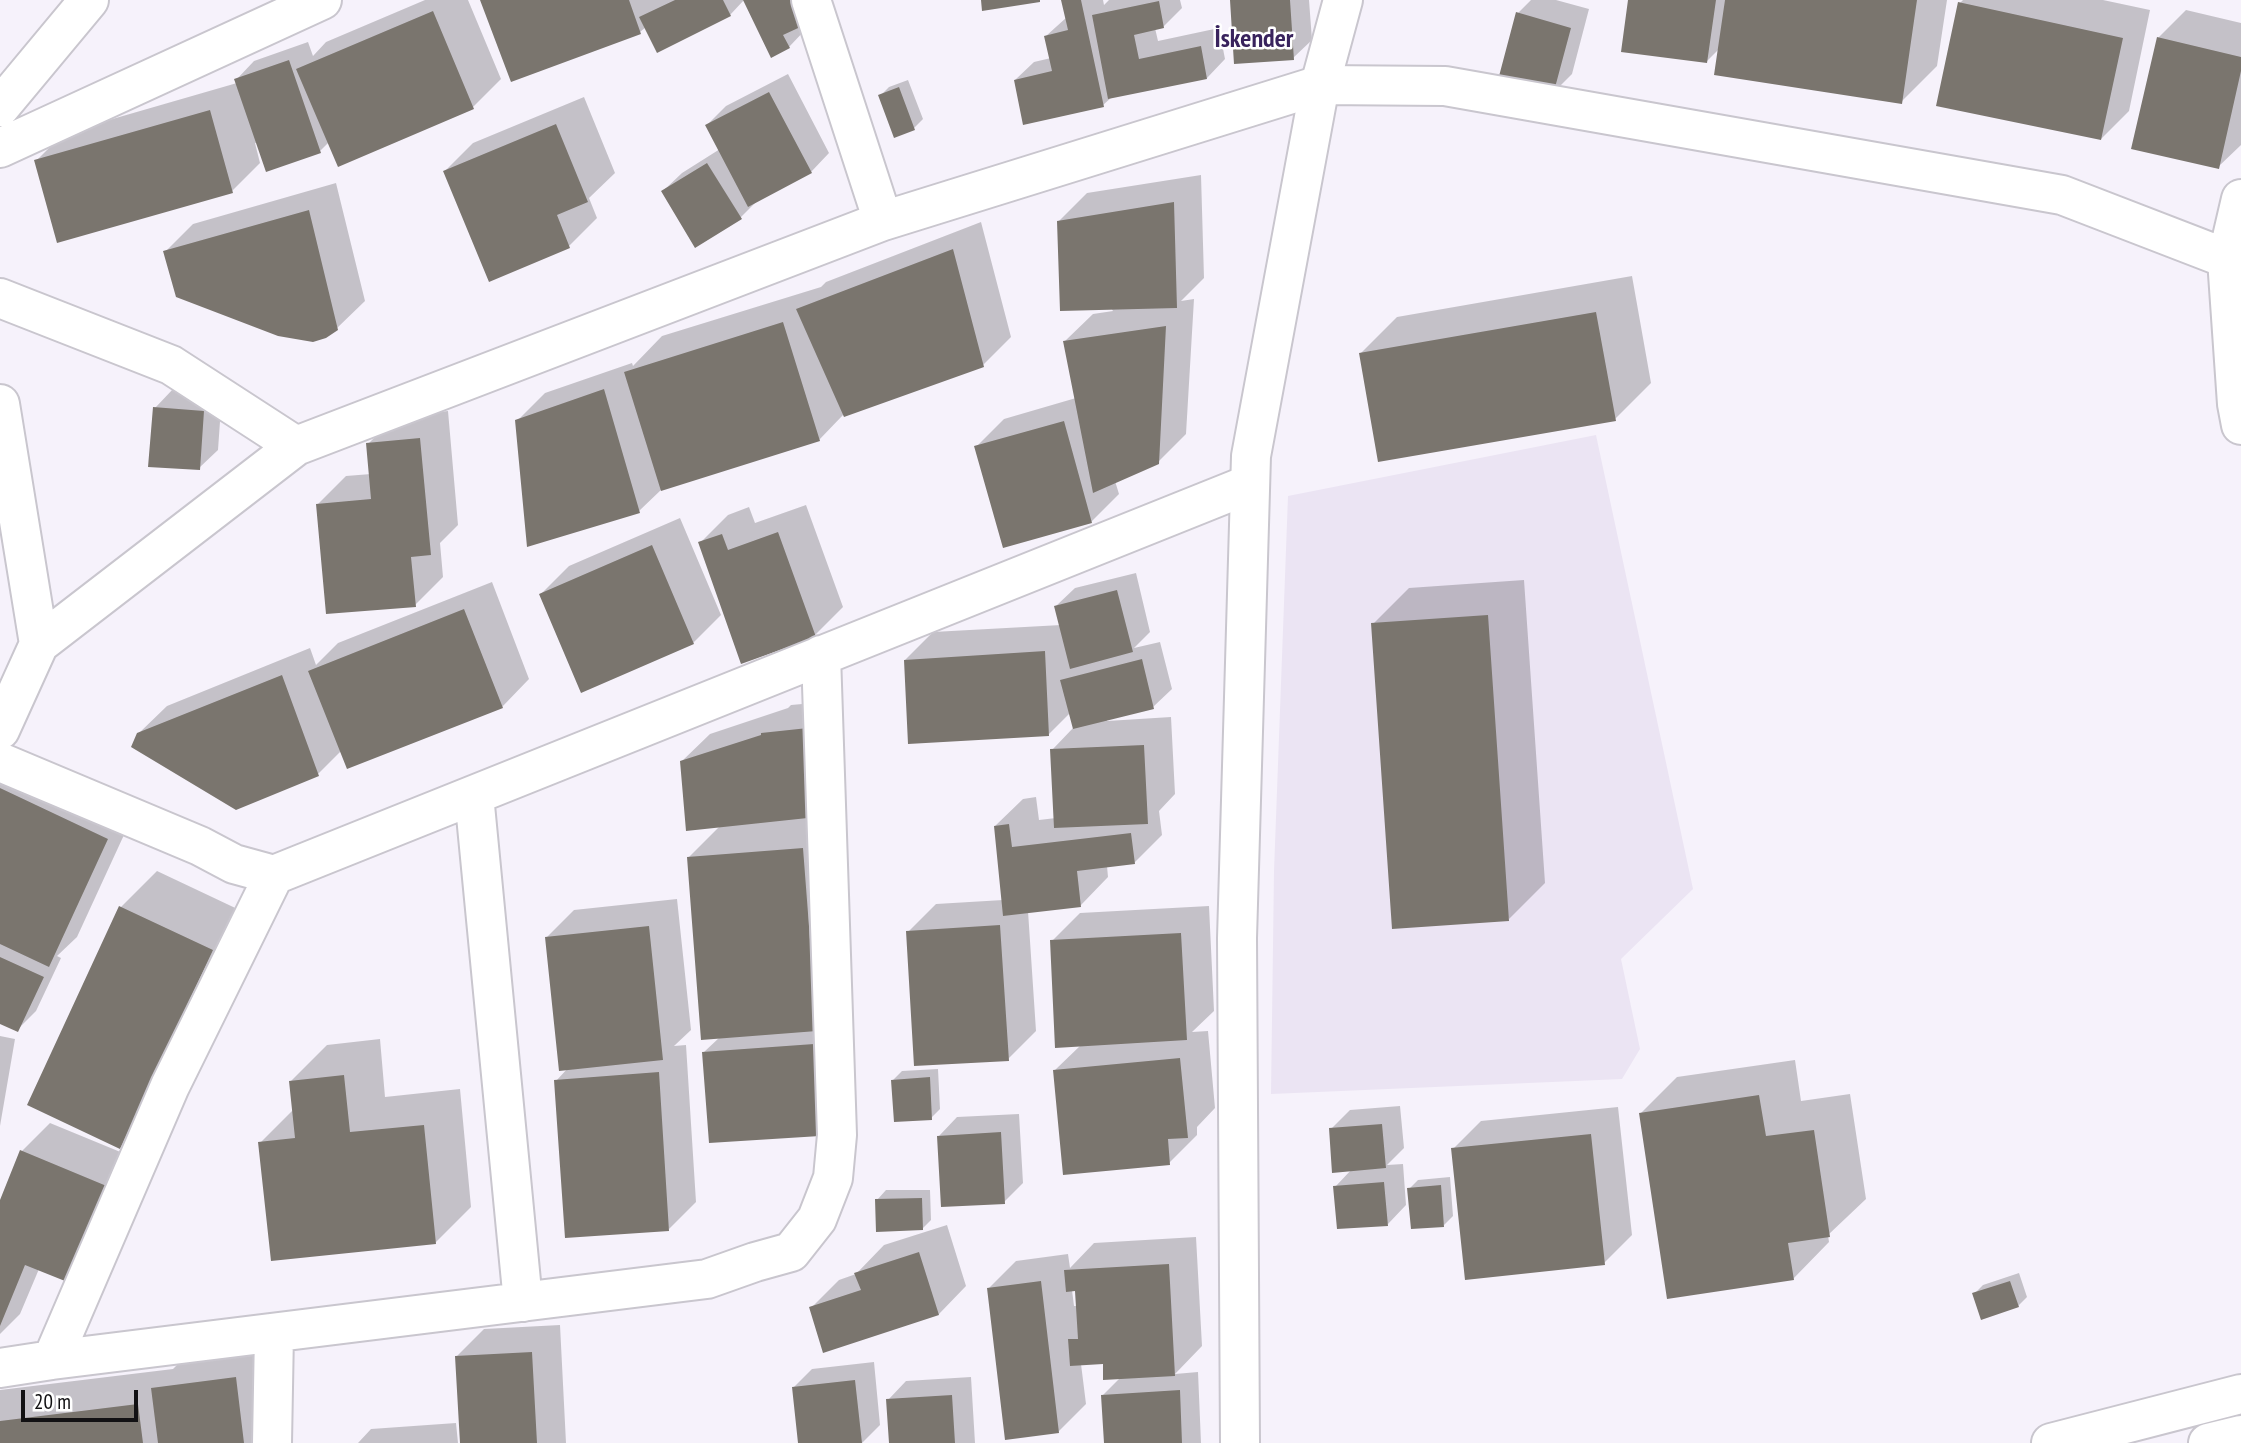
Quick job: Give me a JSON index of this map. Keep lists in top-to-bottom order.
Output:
{
  "districts": ["İskender"],
  "scale_bar": "20 m"
}
